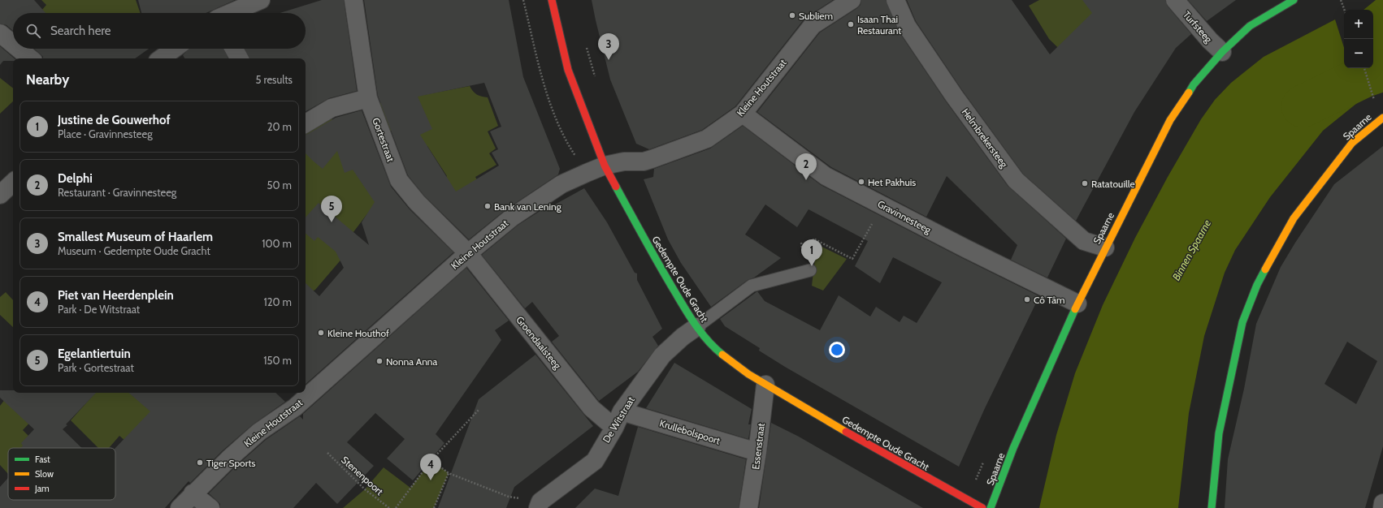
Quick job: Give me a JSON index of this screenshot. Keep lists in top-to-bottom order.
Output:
{
  "streets": {
    "street": [
      "Turfsteeg",
      "Kleine Houtstraat",
      "Spaarne",
      "Helmbrekersteeg",
      "Gortestraat",
      "Gravinnesteeg",
      "Gedempte Oude Gracht",
      "Groendaalsteeg",
      "De Witstraat",
      "Krullebolspoort",
      "Essenstraat"
    ],
    "path": ["Stenenpoort"]
  },
  "crossings": [
    ["Turfsteeg", "Spaarne"],
    ["Kleine Houtstraat", "Gortestraat"],
    ["Kleine Houtstraat", "Gravinnesteeg"],
    ["Kleine Houtstraat", "Gedempte Oude Gracht"],
    ["Kleine Houtstraat", "Groendaalsteeg"],
    ["Spaarne", "Helmbrekersteeg"],
    ["Spaarne", "Gravinnesteeg"],
    ["Gortestraat", "Groendaalsteeg"],
    ["Gedempte Oude Gracht", "De Witstraat"],
    ["Gedempte Oude Gracht", "Essenstraat"],
    ["Groendaalsteeg", "De Witstraat"],
    ["De Witstraat", "Krullebolspoort"],
    ["Krullebolspoort", "Essenstraat"]
  ],
  "water": ["Binnen Spaarne"],
  "places": [
    "Subliem",
    "Isaan Thai Restaurant",
    "Het Pakhuis",
    "Ratatouille",
    "Bank van Lening",
    "Cô Tâm",
    "Kleine Houthof",
    "Nonna Anna",
    "Tiger Sports"
  ],
  "legend": ["Fast", "Slow", "Jam"],
  "page": {
    "map_buttons": ["+", "−"],
    "search": "Search here",
    "pins": [
      "3",
      "2",
      "5",
      "1",
      "4"
    ],
    "heading": ["Nearby", "5 results"],
    "list": [
      {
        "mark": "1",
        "name": "Justine de Gouwerhof",
        "note": "Place · Gravinnesteeg",
        "value": "20 m"
      },
      {
        "mark": "2",
        "name": "Delphi",
        "note": "Restaurant · Gravinnesteeg",
        "value": "50 m"
      },
      {
        "mark": "3",
        "name": "Smallest Museum of Haarlem",
        "note": "Museum · Gedempte Oude Gracht",
        "value": "100 m"
      },
      {
        "mark": "4",
        "name": "Piet van Heerdenplein",
        "note": "Park · De Witstraat",
        "value": "120 m"
      },
      {
        "mark": "5",
        "name": "Egelantiertuin",
        "note": "Park · Gortestraat",
        "value": "150 m"
      }
    ]
  }
}
